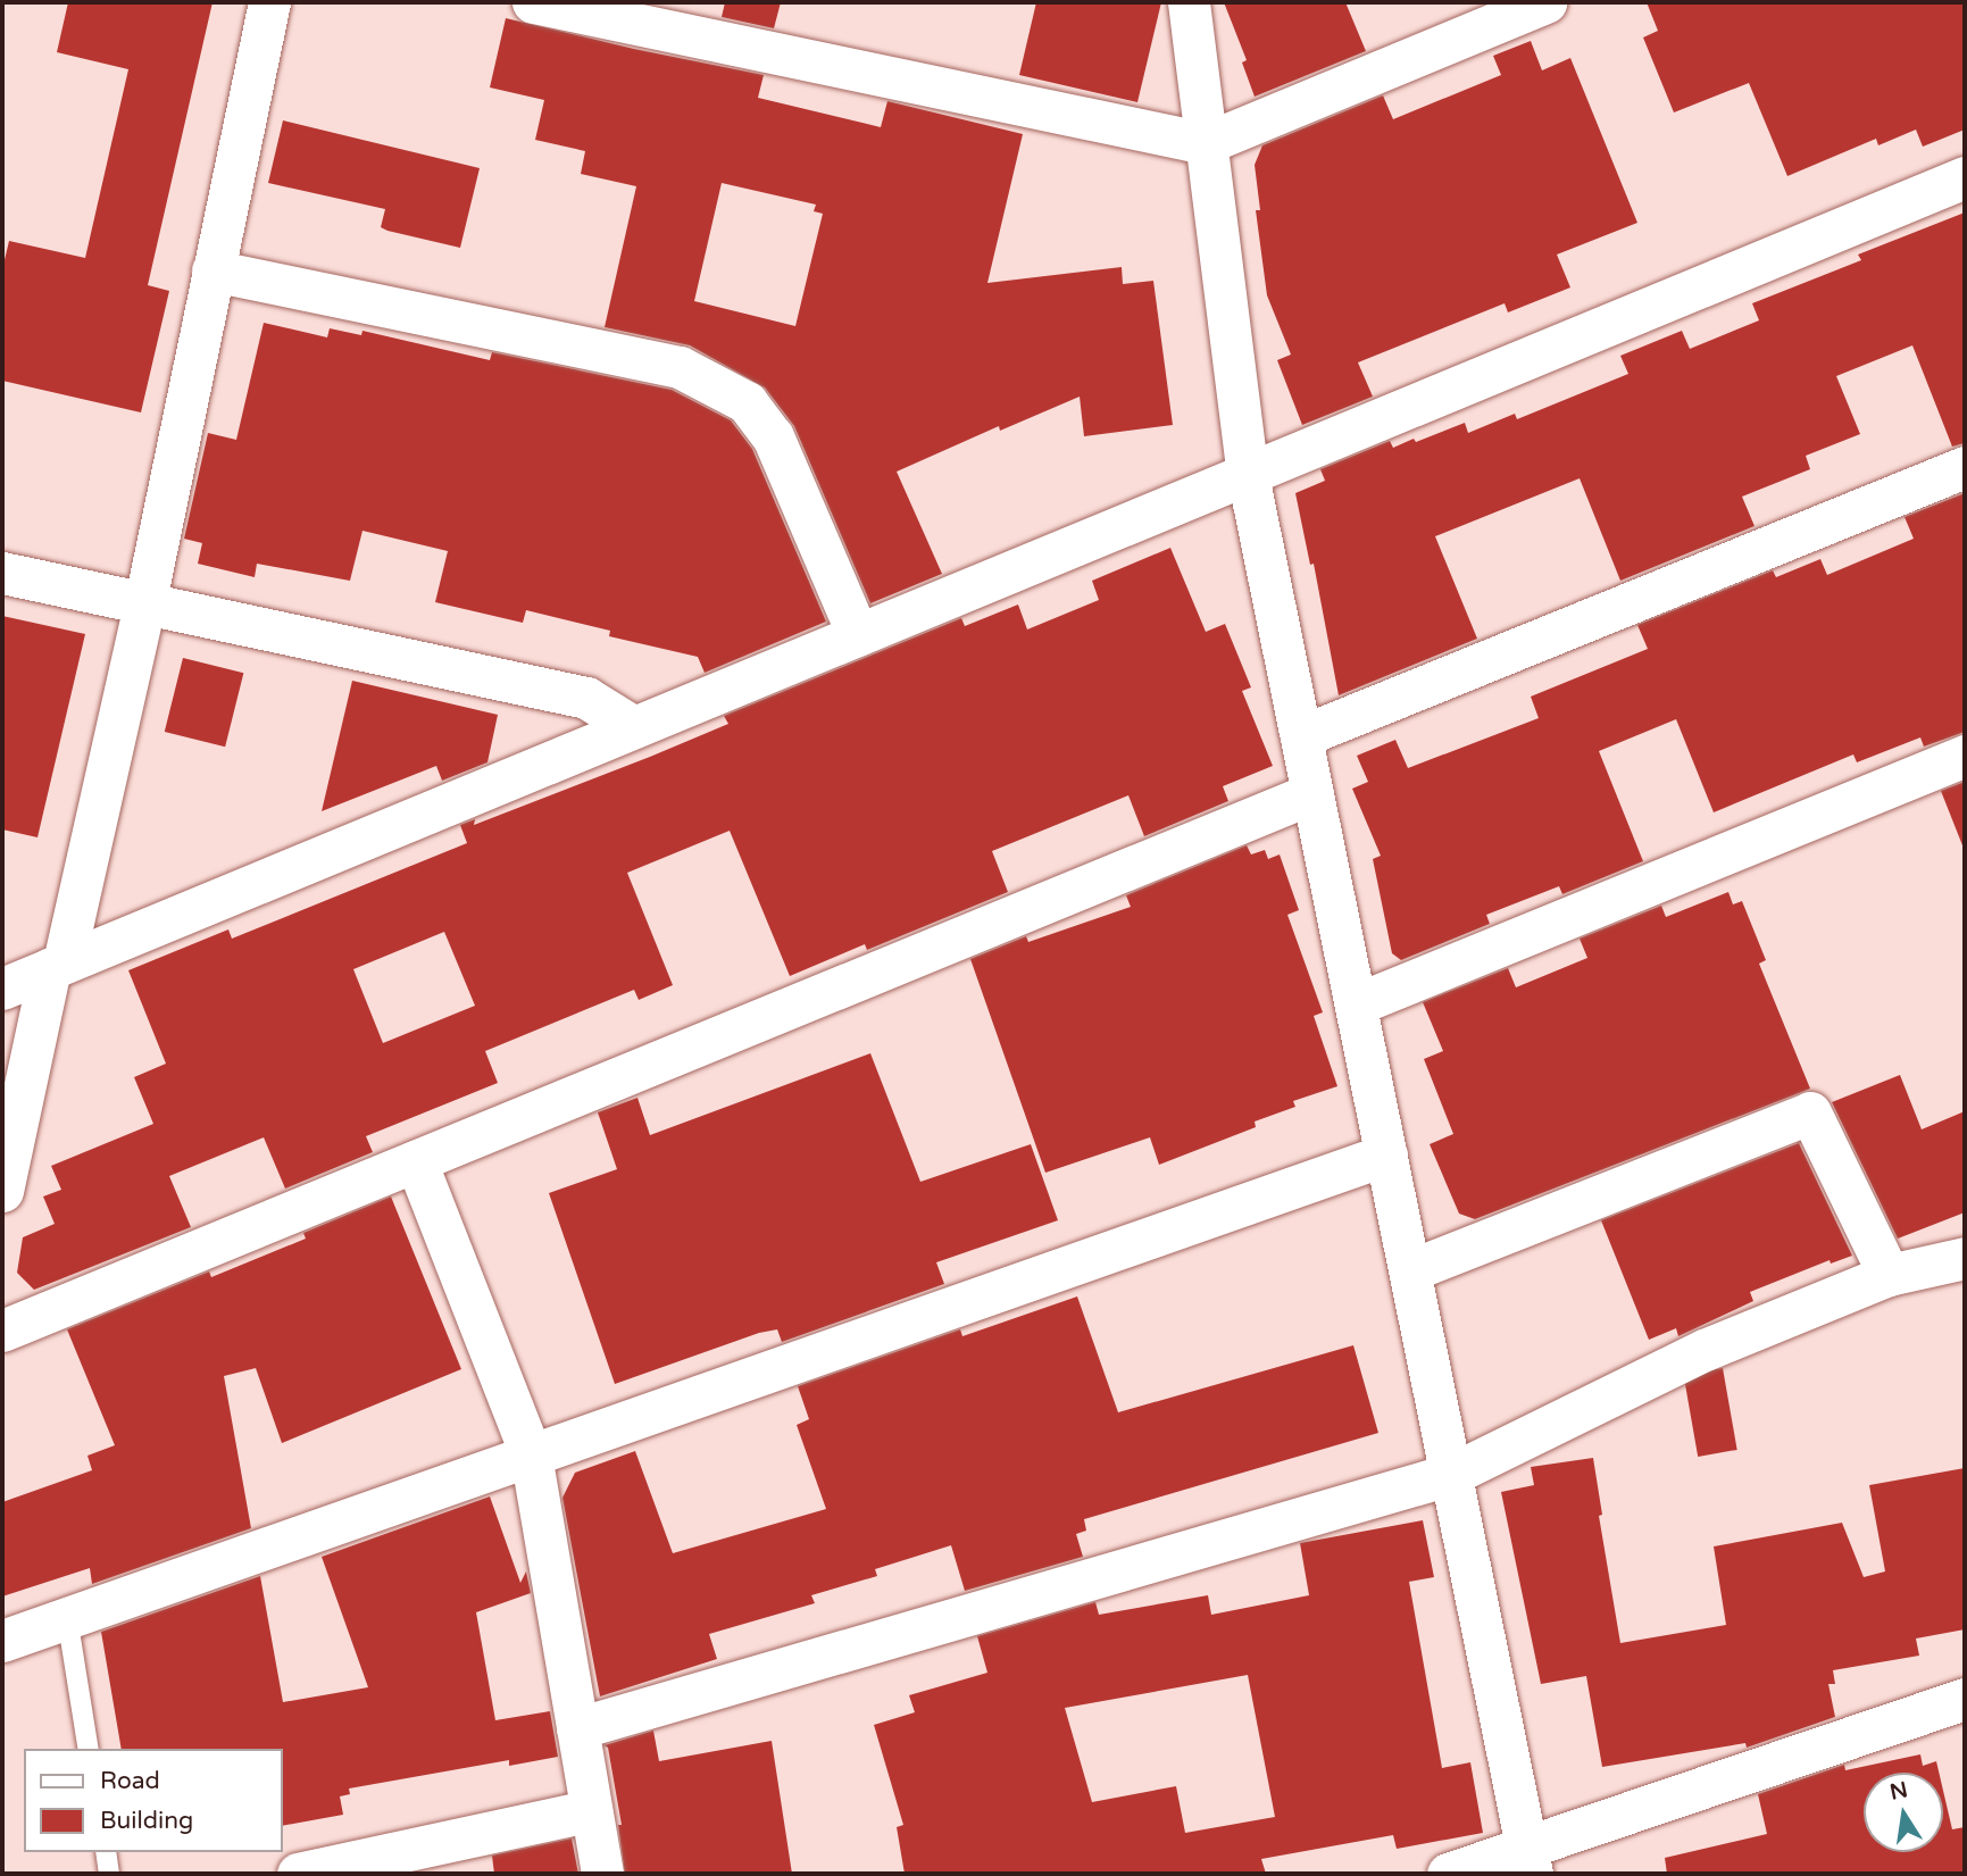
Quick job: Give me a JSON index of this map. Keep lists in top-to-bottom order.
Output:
{
  "legend": ["Road", "Building"],
  "north": "top"
}
